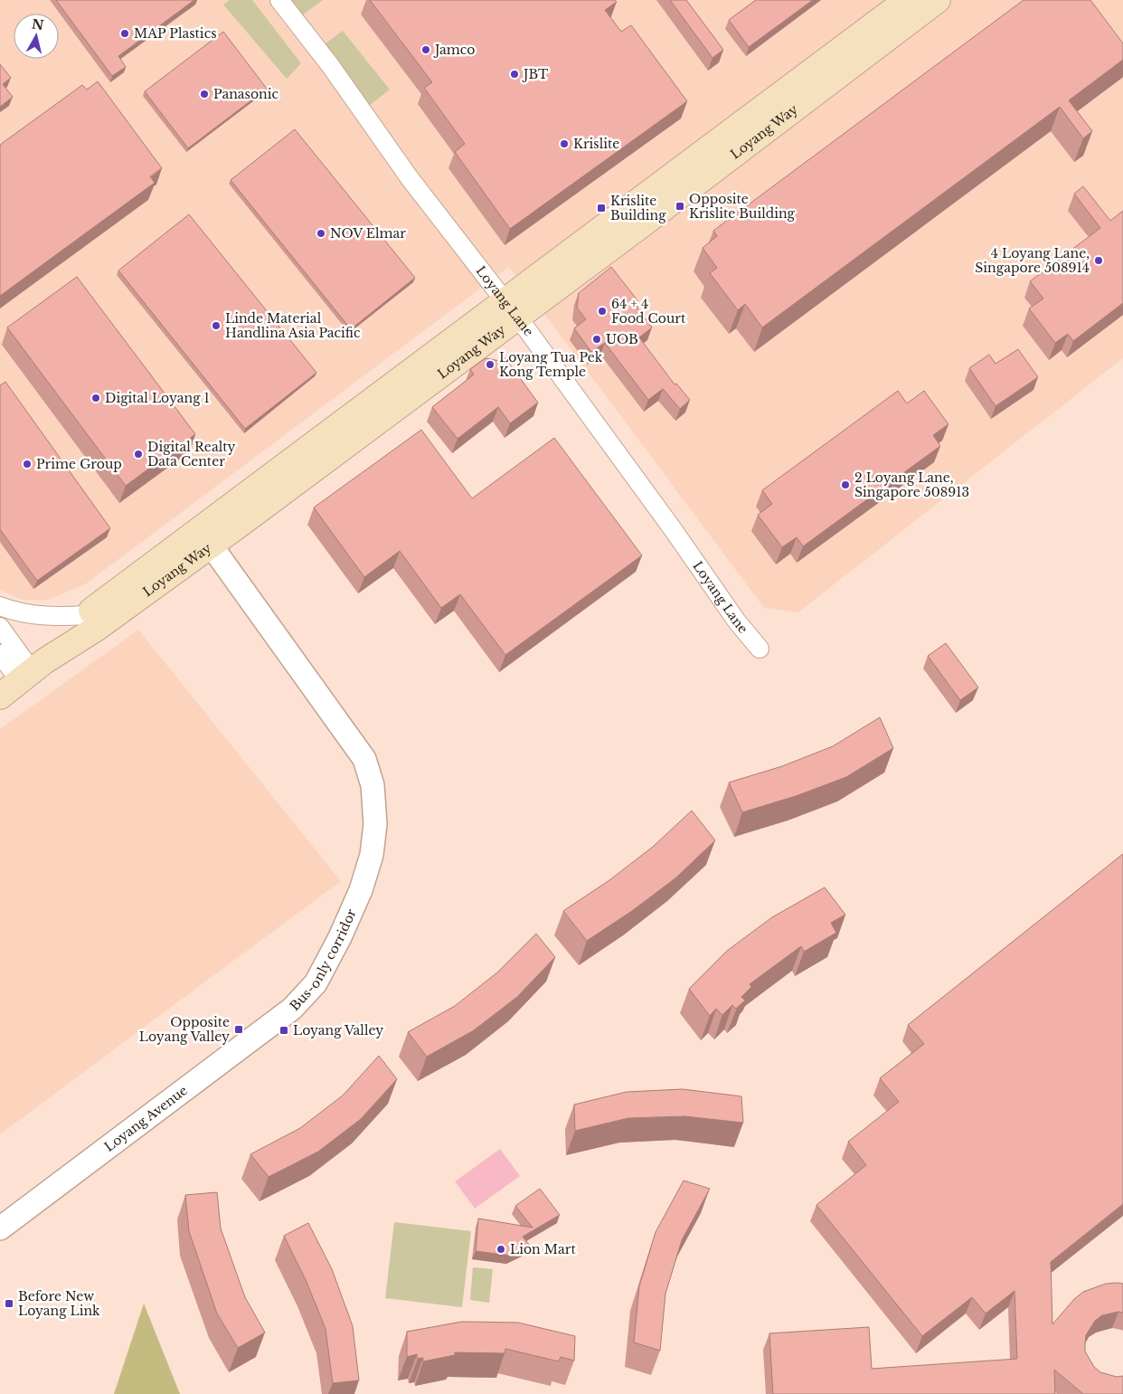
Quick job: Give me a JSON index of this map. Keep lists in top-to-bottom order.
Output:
{
  "streets": {
    "main road": ["Loyang Way"],
    "street": ["Loyang Lane", "Bus-only corridor", "Loyang Avenue"]
  },
  "crossings": [
    ["Loyang Way", "Loyang Lane"],
    ["Loyang Way", "Bus-only corridor"],
    ["Bus-only corridor", "Loyang Avenue"]
  ],
  "places": {
    "other": [
      "MAP Plastics",
      "Jamco",
      "JBT",
      "Panasonic",
      "Krislite",
      "NOV Elmar",
      "4 Loyang Lane, Singapore 508914",
      "64 + 4 Food Court",
      "Linde Material Handlina Asia Pacific",
      "UOB",
      "Loyang Tua Pek Kong Temple",
      "Digital Loyang 1",
      "Digital Realty Data Center",
      "Prime Group",
      "2 Loyang Lane, Singapore 508913",
      "Lion Mart"
    ],
    "transit": [
      "Opposite Krislite Building",
      "Krislite Building",
      "Opposite Loyang Valley",
      "Loyang Valley",
      "Before New Loyang Link"
    ]
  },
  "north": "top"
}
